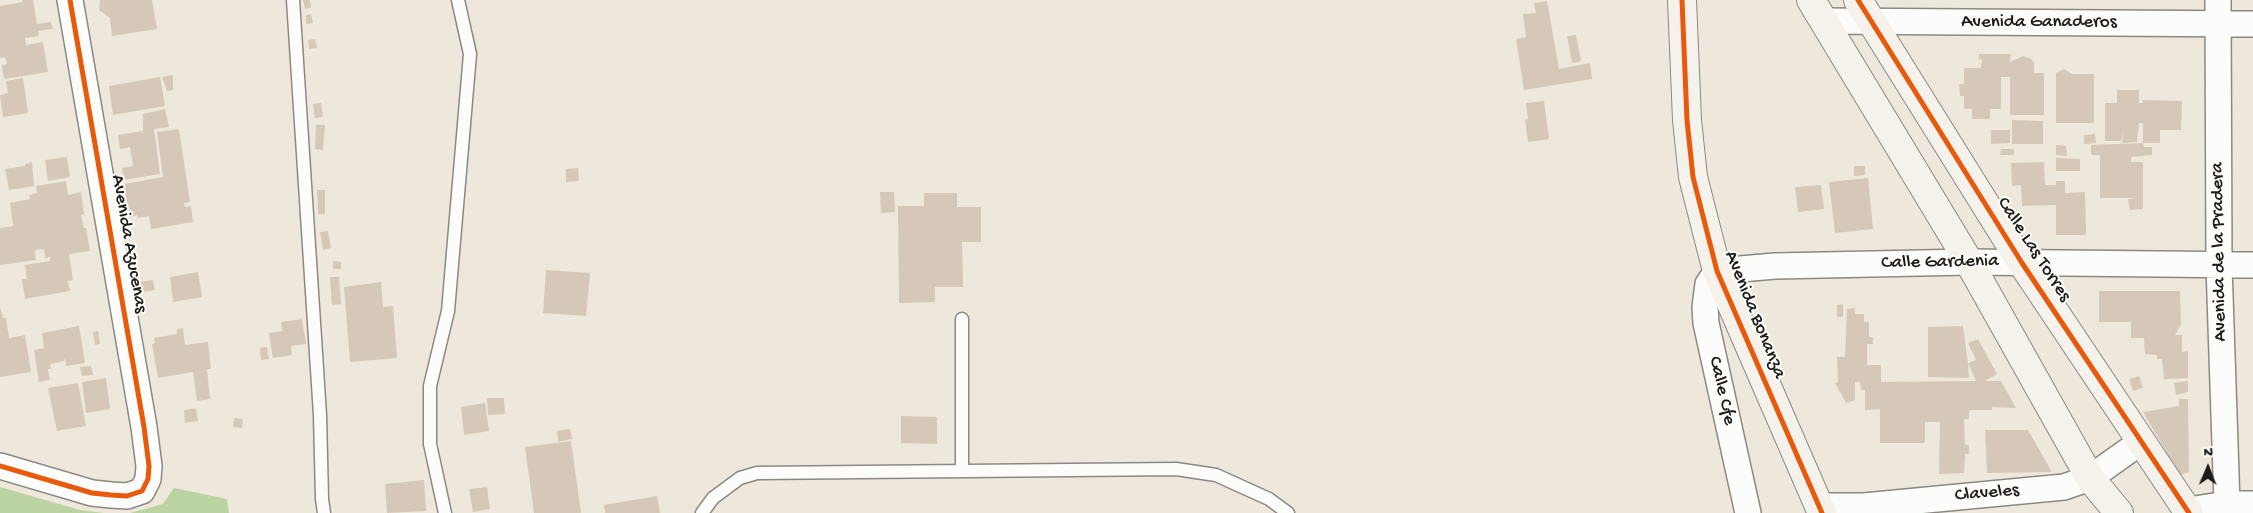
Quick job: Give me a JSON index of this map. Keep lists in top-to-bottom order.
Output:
{
  "streets": {
    "street": [
      "Avenida Ganaderos",
      "Avenida Azucenas",
      "Calle Las Torres",
      "Avenida de la Pradera",
      "Calle Gardenia",
      "Avenida Bonanza",
      "Calle Cfe",
      "Claveles"
    ]
  },
  "crossings": [
    ["Avenida Ganaderos", "Calle Las Torres"],
    ["Avenida Ganaderos", "Avenida de la Pradera"],
    ["Calle Las Torres", "Calle Gardenia"],
    ["Calle Las Torres", "Claveles"],
    ["Avenida de la Pradera", "Calle Gardenia"],
    ["Calle Gardenia", "Avenida Bonanza"],
    ["Calle Gardenia", "Calle Cfe"],
    ["Avenida Bonanza", "Calle Cfe"],
    ["Avenida Bonanza", "Claveles"]
  ],
  "north": "top"
}
